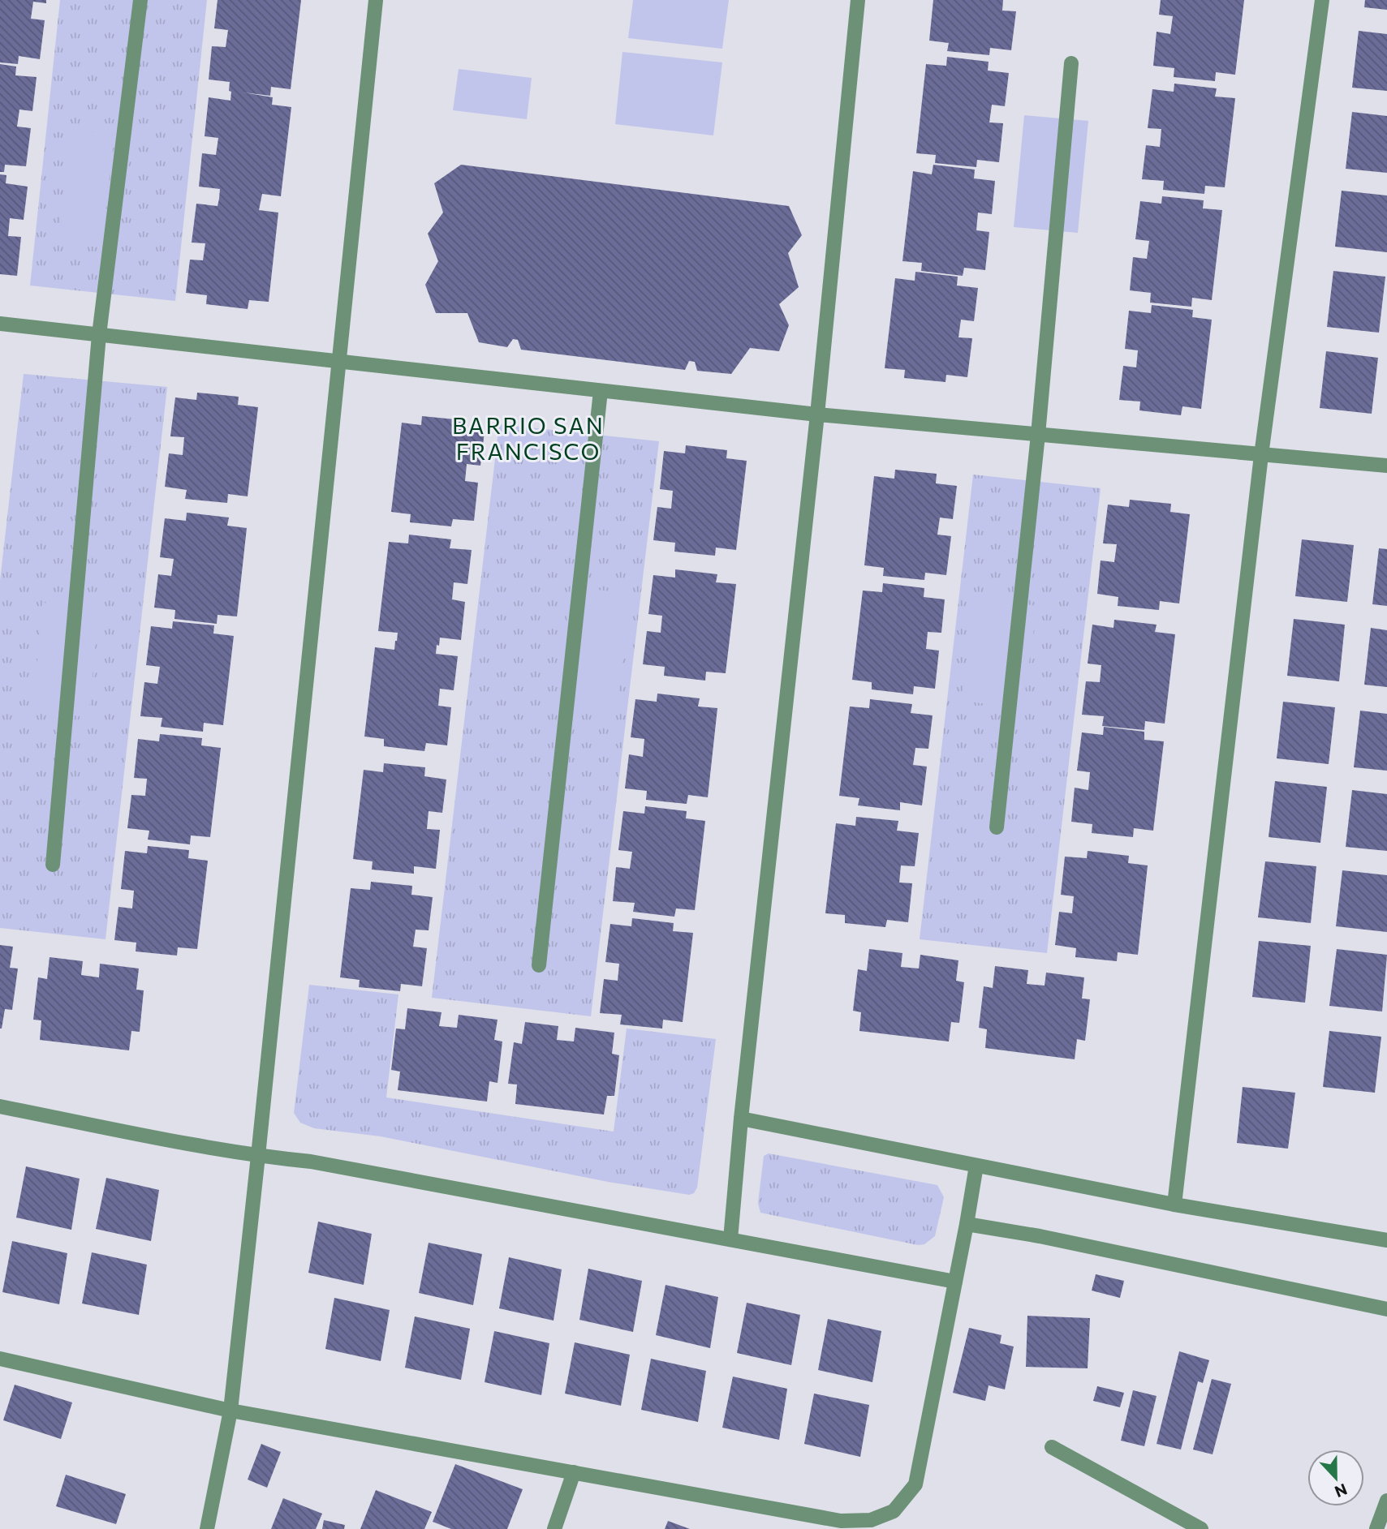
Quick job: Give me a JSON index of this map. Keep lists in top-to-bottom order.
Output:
{
  "districts": ["BARRIO SAN FRANCISCO"],
  "north": "bottom"
}
